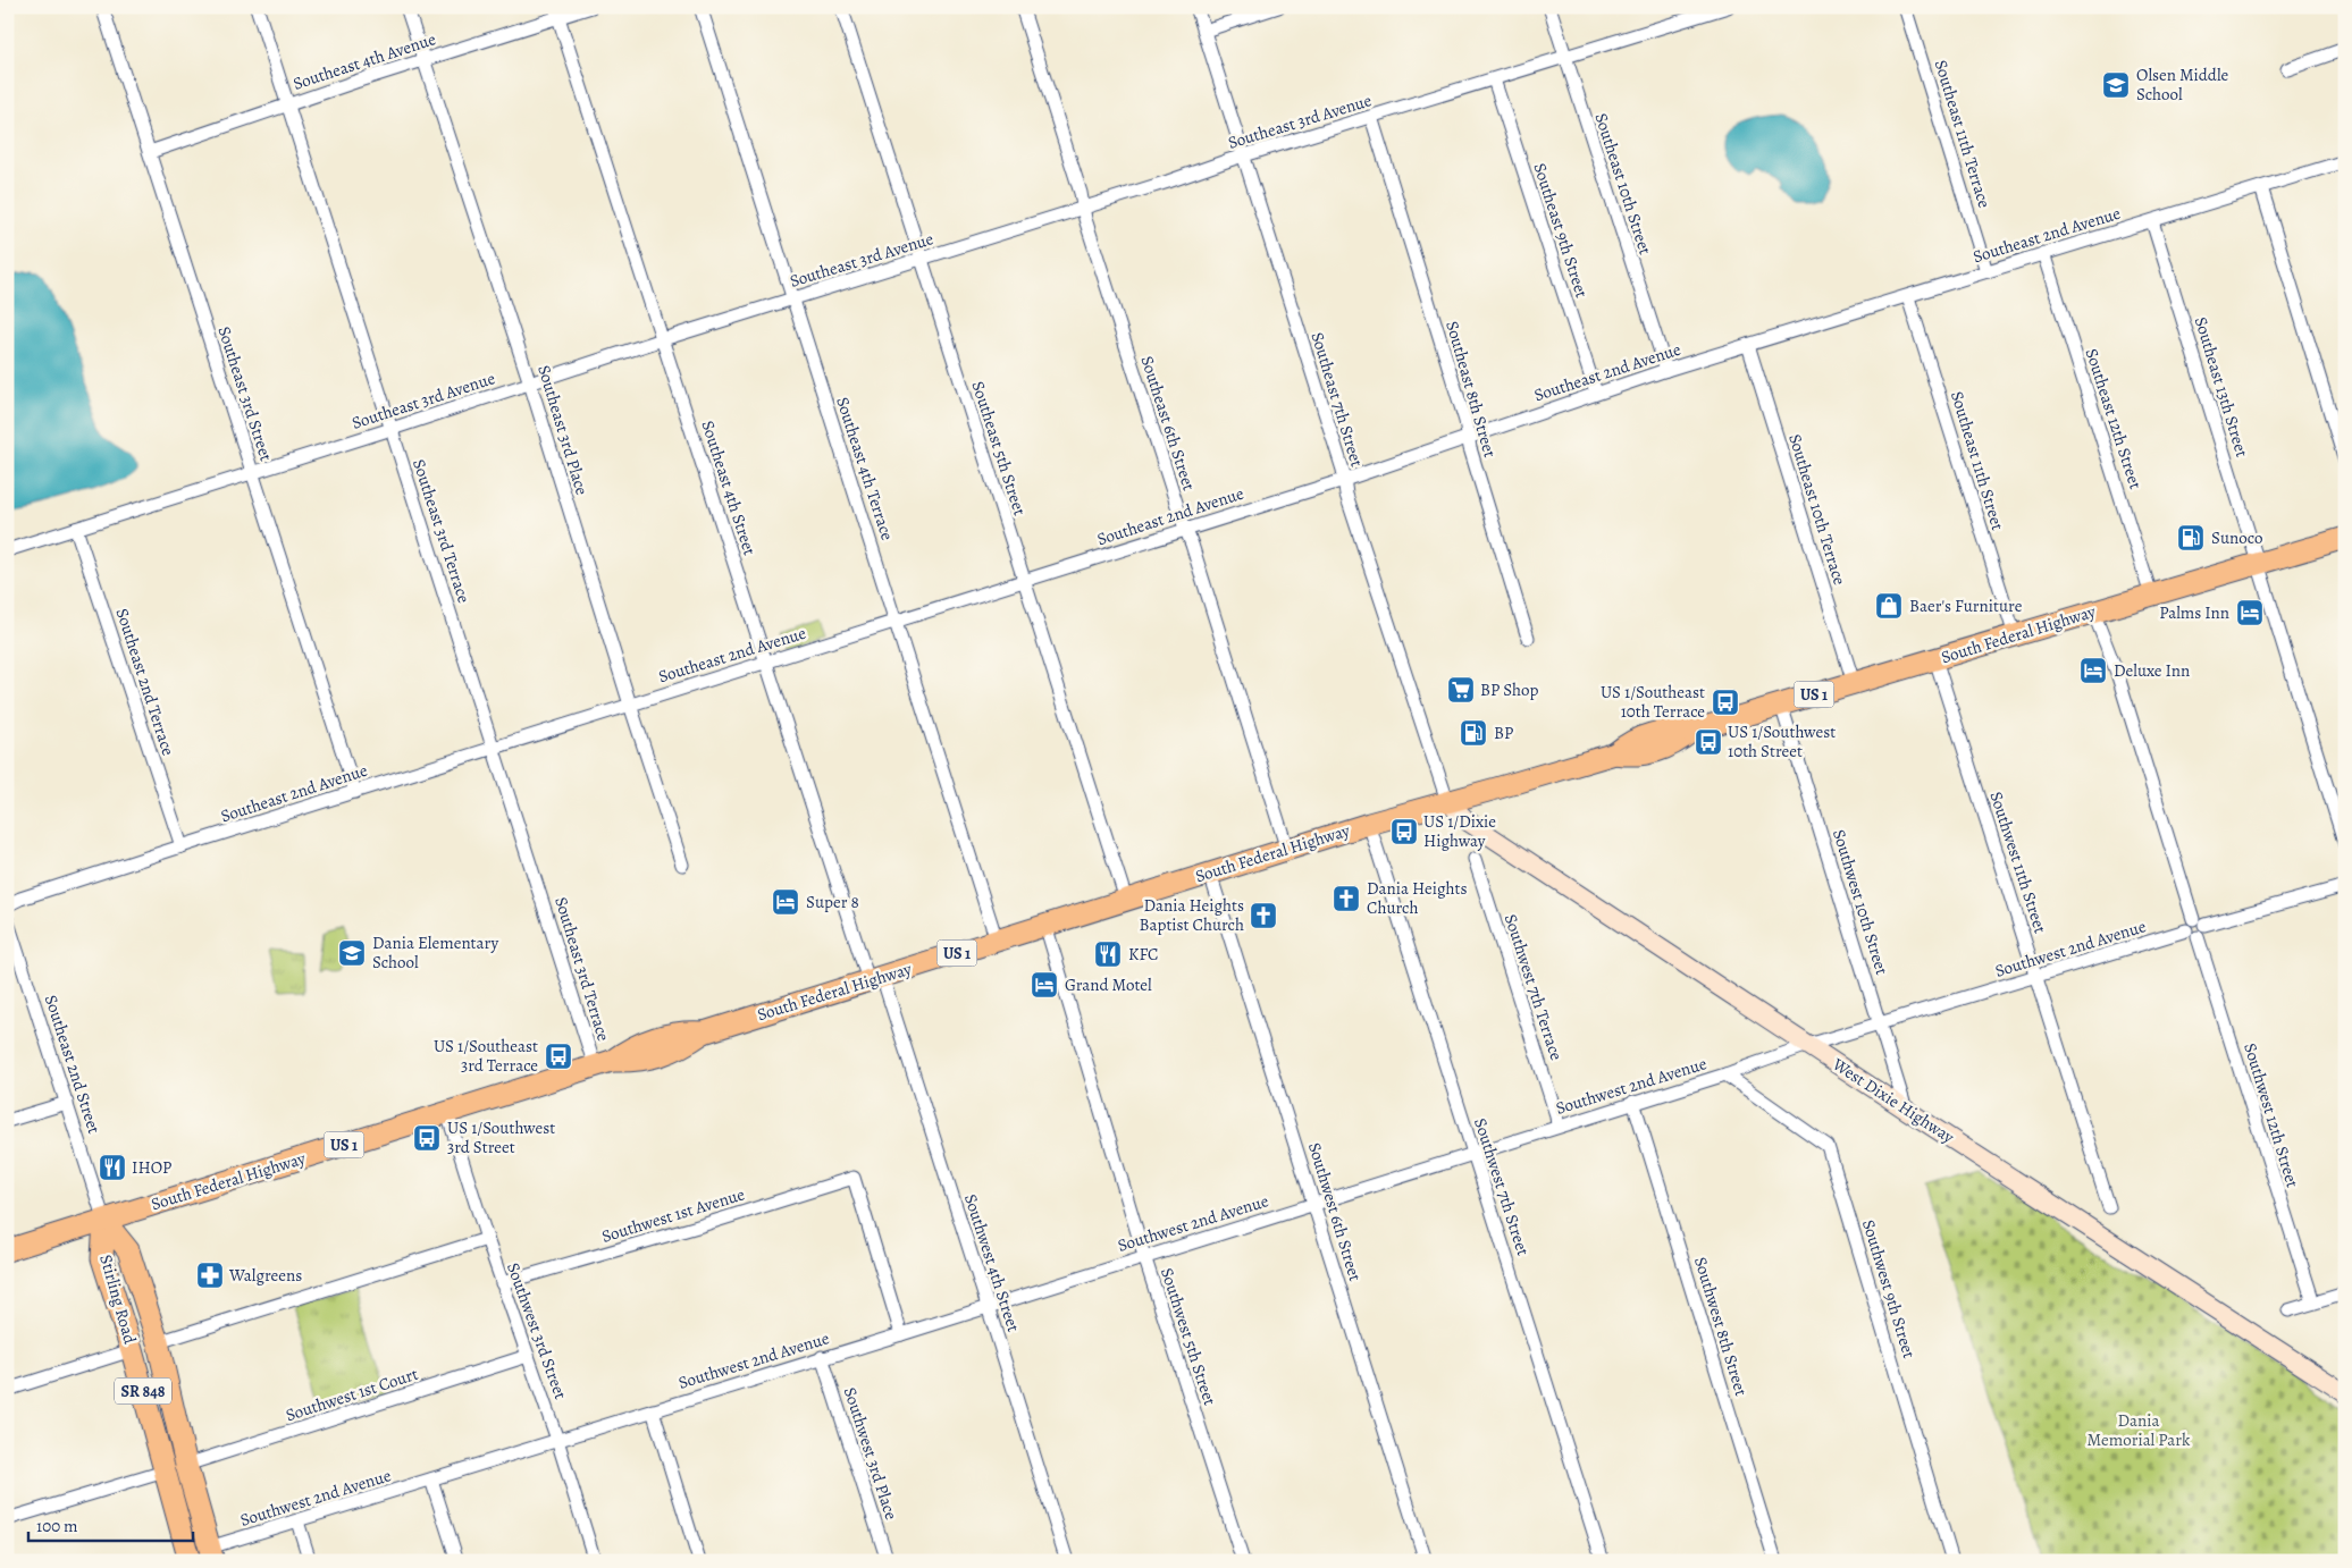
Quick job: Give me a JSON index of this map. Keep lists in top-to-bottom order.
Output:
{
  "streets": {
    "main road": [
      "South Federal Highway",
      "US 1",
      "West Dixie Highway",
      "Stirling Road",
      "SR 848"
    ],
    "street": [
      "Southeast 4th Avenue",
      "Southeast 3rd Avenue",
      "Southeast 11th Terrace",
      "Southeast 10th Street",
      "Southeast 9th Street",
      "Southeast 2nd Avenue",
      "Southeast 13th Street",
      "Southeast 8th Street",
      "Southeast 3rd Street",
      "Southeast 7th Street",
      "Southeast 12th Street",
      "Southeast 6th Street",
      "Southeast 3rd Place",
      "Southeast 5th Street",
      "Southeast 11th Street",
      "Southeast 4th Terrace",
      "Southeast 4th Street",
      "Southeast 10th Terrace",
      "Southeast 3rd Terrace",
      "Southeast 2nd Terrace",
      "Southwest 11th Street",
      "Southwest 10th Street",
      "Southwest 2nd Avenue",
      "Southwest 7th Terrace",
      "Southeast 2nd Street",
      "Southwest 12th Street",
      "Southwest 7th Street",
      "Southwest 6th Street",
      "Southwest 1st Avenue",
      "Southwest 4th Street",
      "Southwest 9th Street",
      "Southwest 8th Street",
      "Southwest 3rd Street",
      "Southwest 5th Street",
      "Southwest 1st Court",
      "Southwest 3rd Place"
    ]
  },
  "crossings": [
    ["Southeast 4th Avenue", "Southeast 3rd Street"],
    ["Southeast 4th Avenue", "Southeast 3rd Place"],
    ["Southeast 4th Avenue", "Southeast 4th Street"],
    ["Southeast 4th Avenue", "Southeast 3rd Terrace"],
    ["Southeast 3rd Avenue", "Southeast 10th Street"],
    ["Southeast 3rd Avenue", "Southeast 9th Street"],
    ["Southeast 3rd Avenue", "Southeast 8th Street"],
    ["Southeast 3rd Avenue", "Southeast 3rd Street"],
    ["Southeast 3rd Avenue", "Southeast 7th Street"],
    ["Southeast 3rd Avenue", "Southeast 6th Street"],
    ["Southeast 3rd Avenue", "Southeast 3rd Place"],
    ["Southeast 3rd Avenue", "Southeast 5th Street"],
    ["Southeast 3rd Avenue", "Southeast 4th Terrace"],
    ["Southeast 3rd Avenue", "Southeast 4th Street"],
    ["Southeast 3rd Avenue", "Southeast 3rd Terrace"],
    ["Southeast 3rd Avenue", "Southeast 2nd Terrace"],
    ["Southeast 11th Terrace", "Southeast 2nd Avenue"],
    ["Southeast 10th Street", "Southeast 2nd Avenue"],
    ["Southeast 9th Street", "Southeast 2nd Avenue"],
    ["Southeast 2nd Avenue", "Southeast 13th Street"],
    ["Southeast 2nd Avenue", "Southeast 8th Street"],
    ["Southeast 2nd Avenue", "Southeast 3rd Street"],
    ["Southeast 2nd Avenue", "Southeast 7th Street"],
    ["Southeast 2nd Avenue", "Southeast 12th Street"],
    ["Southeast 2nd Avenue", "Southeast 6th Street"],
    ["Southeast 2nd Avenue", "Southeast 3rd Place"],
    ["Southeast 2nd Avenue", "Southeast 5th Street"],
    ["Southeast 2nd Avenue", "Southeast 11th Street"],
    ["Southeast 2nd Avenue", "Southeast 4th Terrace"],
    ["Southeast 2nd Avenue", "Southeast 4th Street"],
    ["Southeast 2nd Avenue", "Southeast 10th Terrace"],
    ["Southeast 2nd Avenue", "Southeast 3rd Terrace"],
    ["Southeast 2nd Avenue", "Southeast 2nd Terrace"],
    ["Southeast 13th Street", "South Federal Highway"],
    ["Southeast 7th Street", "South Federal Highway"],
    ["Southeast 7th Street", "West Dixie Highway"],
    ["Southeast 12th Street", "South Federal Highway"],
    ["Southeast 6th Street", "South Federal Highway"],
    ["Southeast 5th Street", "South Federal Highway"],
    ["Southeast 11th Street", "South Federal Highway"],
    ["Southeast 4th Terrace", "South Federal Highway"],
    ["Southeast 4th Street", "South Federal Highway"],
    ["Southeast 4th Street", "Southwest 4th Street"],
    ["Southeast 10th Terrace", "South Federal Highway"],
    ["Southeast 3rd Terrace", "South Federal Highway"],
    ["South Federal Highway", "Southwest 11th Street"],
    ["South Federal Highway", "Southwest 10th Street"],
    ["South Federal Highway", "Southeast 2nd Street"],
    ["South Federal Highway", "West Dixie Highway"],
    ["South Federal Highway", "Southwest 12th Street"],
    ["South Federal Highway", "Southwest 7th Street"],
    ["South Federal Highway", "Southwest 6th Street"],
    ["South Federal Highway", "Southwest 4th Street"],
    ["South Federal Highway", "Stirling Road"],
    ["South Federal Highway", "Southwest 3rd Street"],
    ["South Federal Highway", "Southwest 5th Street"],
    ["Southwest 11th Street", "Southwest 2nd Avenue"],
    ["Southwest 10th Street", "Southwest 2nd Avenue"],
    ["Southwest 10th Street", "West Dixie Highway"],
    ["Southwest 2nd Avenue", "Southwest 7th Terrace"],
    ["Southwest 2nd Avenue", "West Dixie Highway"],
    ["Southwest 2nd Avenue", "Southwest 12th Street"],
    ["Southwest 2nd Avenue", "Southwest 7th Street"],
    ["Southwest 2nd Avenue", "Southwest 6th Street"],
    ["Southwest 2nd Avenue", "Southwest 1st Avenue"],
    ["Southwest 2nd Avenue", "Southwest 4th Street"],
    ["Southwest 2nd Avenue", "Southwest 9th Street"],
    ["Southwest 2nd Avenue", "Stirling Road"],
    ["Southwest 2nd Avenue", "Southwest 8th Street"],
    ["Southwest 2nd Avenue", "Southwest 3rd Street"],
    ["Southwest 2nd Avenue", "Southwest 5th Street"],
    ["Southwest 2nd Avenue", "Southwest 3rd Place"],
    ["Southeast 2nd Street", "Stirling Road"],
    ["Southwest 1st Avenue", "Southwest 3rd Street"],
    ["Stirling Road", "Southwest 1st Court"],
    ["Southwest 3rd Street", "Southwest 1st Court"]
  ],
  "parks": ["Dania Memorial Park"],
  "places": {
    "school or university": ["Olsen Middle School", "Dania Elementary School"],
    "fuel station": ["Sunoco", "BP"],
    "shop": ["Baer's Furniture"],
    "hotel": [
      "Palms Inn",
      "Deluxe Inn",
      "Super 8",
      "Grand Motel"
    ],
    "supermarket": ["BP Shop"],
    "bus stop": [
      "US 1/Southeast 10th Terrace",
      "US 1/Southwest 10th Street",
      "US 1/Dixie Highway",
      "US 1/Southeast 3rd Terrace",
      "US 1/Southwest 3rd Street"
    ],
    "church": ["Dania Heights Church", "Dania Heights Baptist Church"],
    "restaurant": ["KFC", "IHOP"],
    "pharmacy": ["Walgreens"]
  },
  "scale_bar": "100 m"
}
